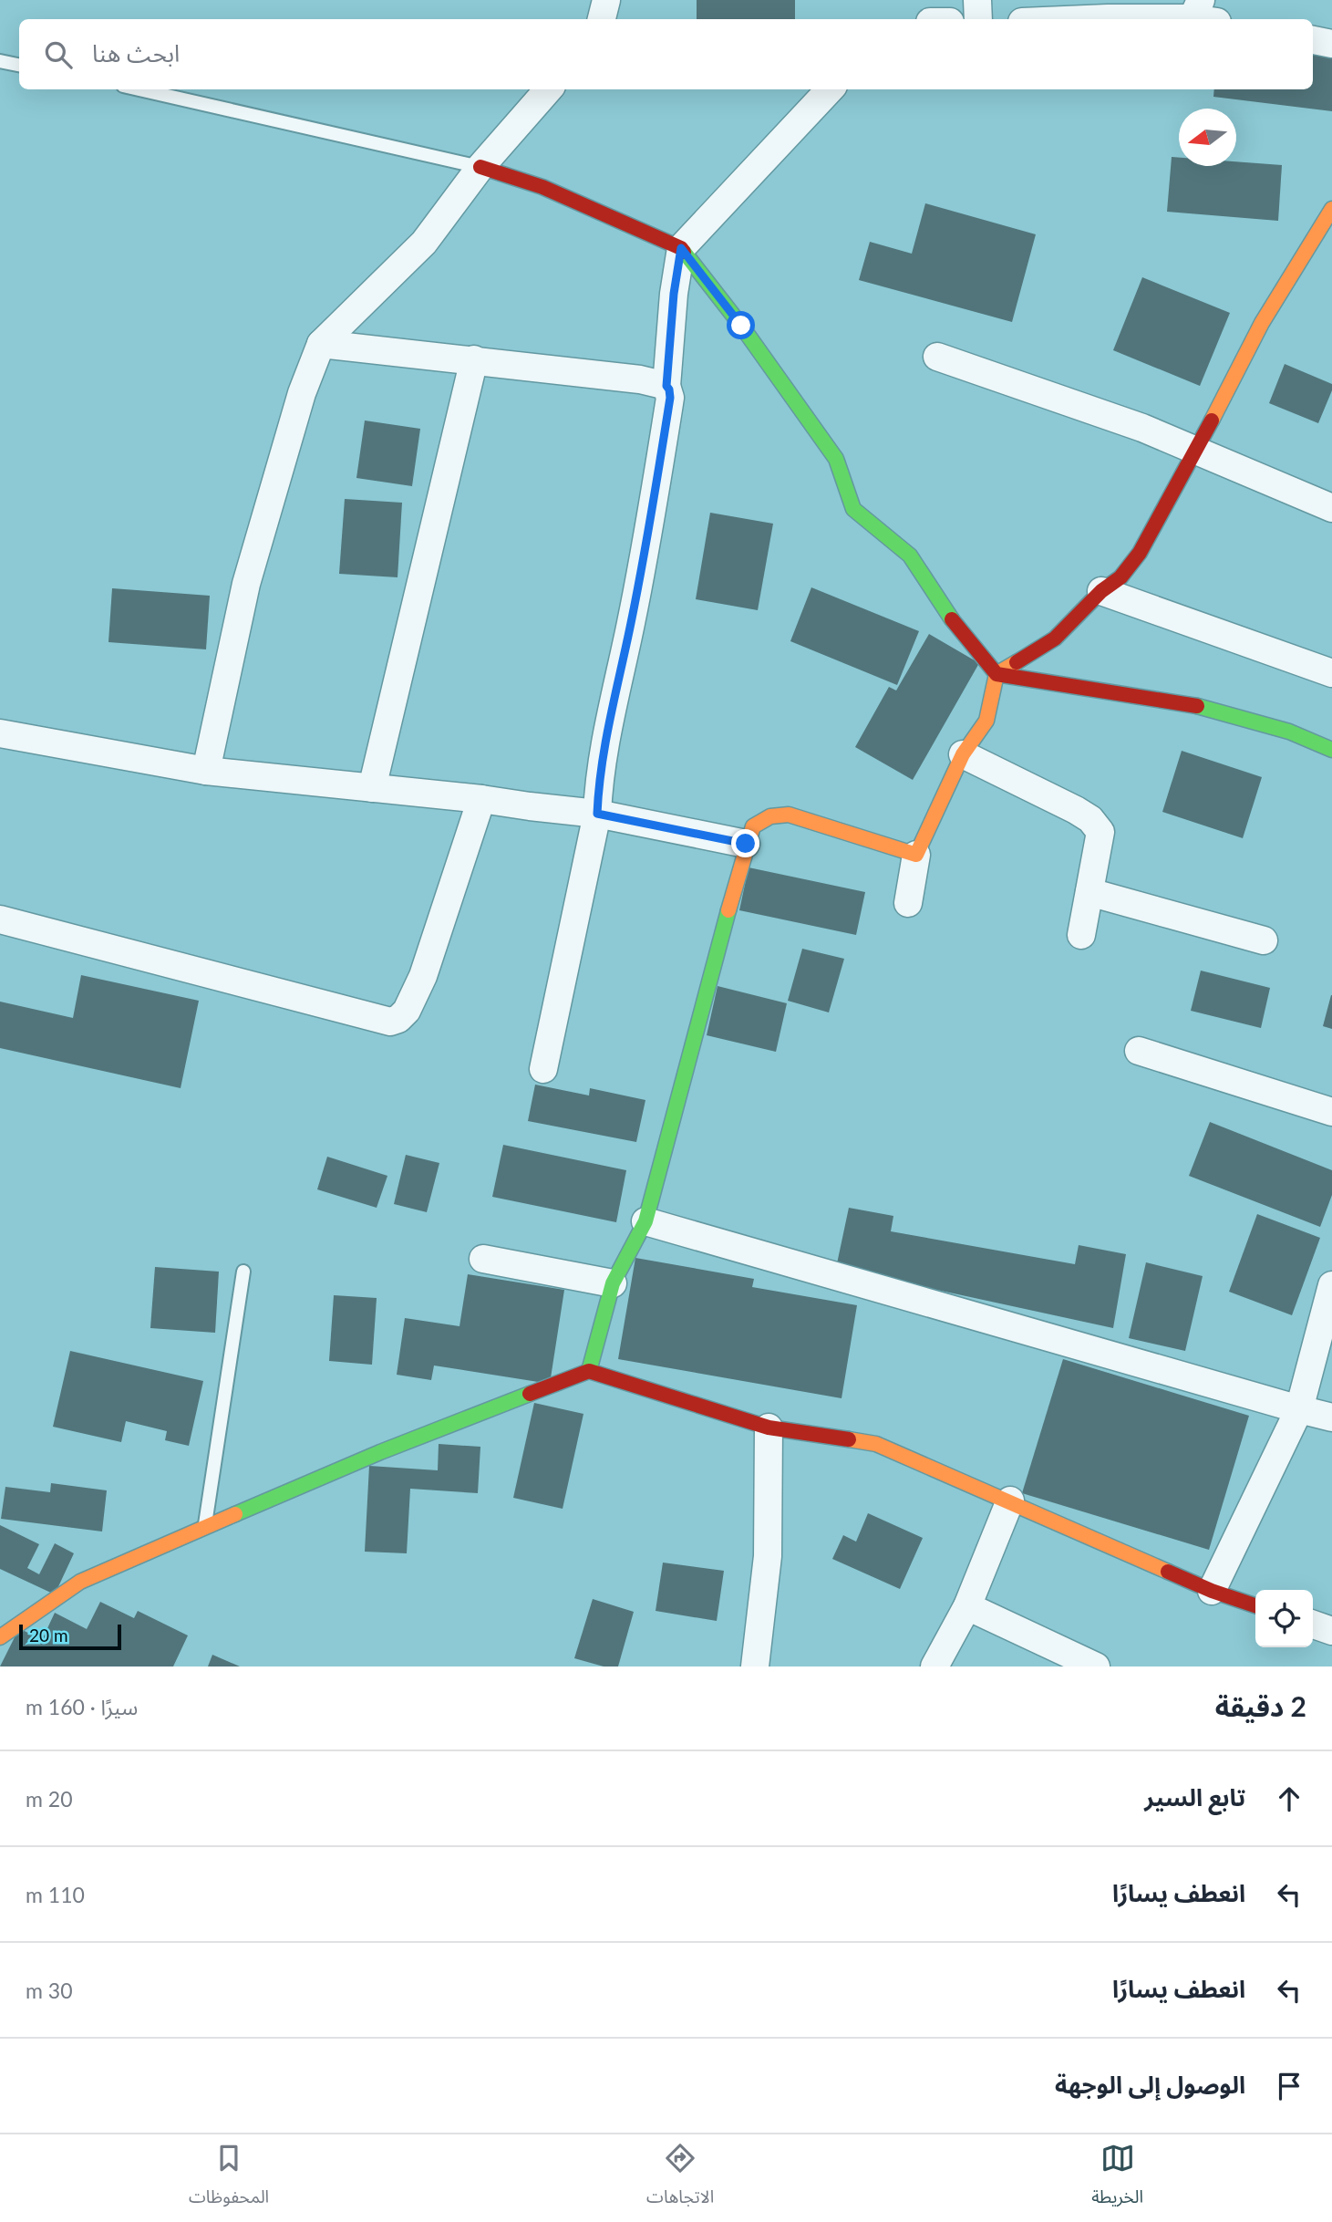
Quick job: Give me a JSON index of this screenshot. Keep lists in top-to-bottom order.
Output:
{
  "scale_bar": "20 m",
  "north": "left",
  "page": {
    "search": "ابحث هنا",
    "scale": "20 m",
    "heading": ["2 دقيقة", "سيرًا · 160 m"],
    "list": [
      ["تابع السير", "20 m"],
      ["انعطف يسارًا", "110 m"],
      ["انعطف يسارًا", "30 m"],
      "الوصول إلى الوجهة"
    ],
    "nav": ["الخريطة", "الاتجاهات", "المحفوظات"]
  }
}
